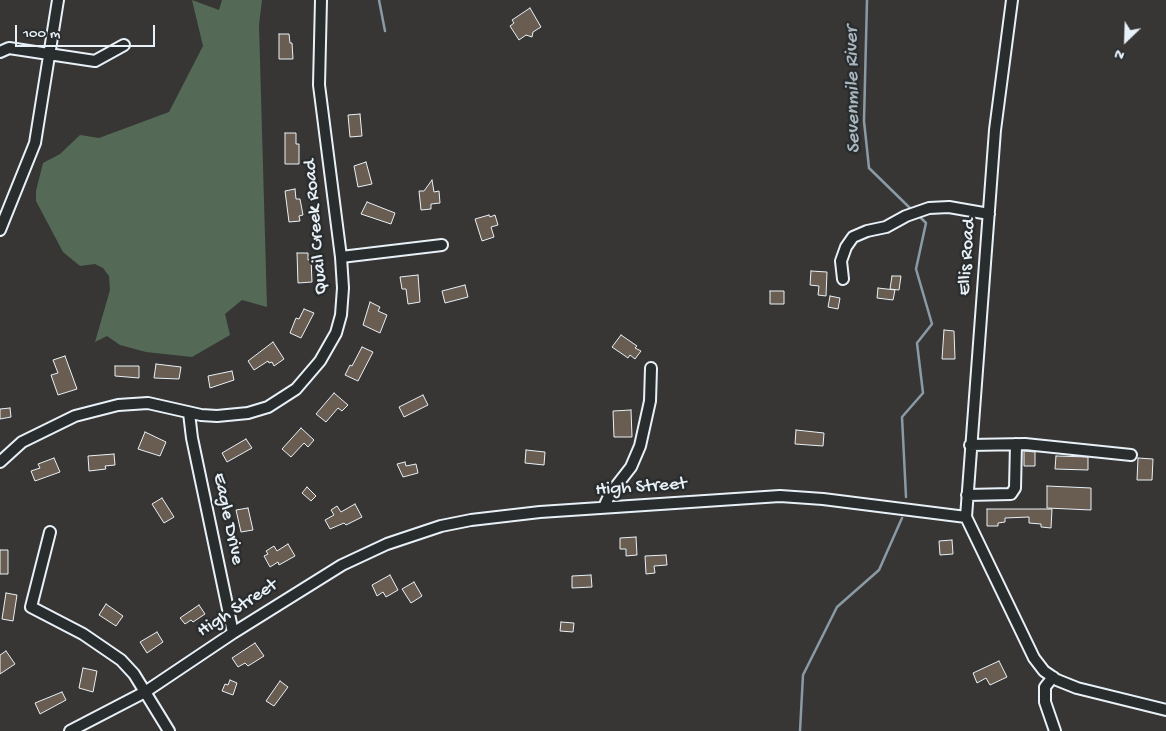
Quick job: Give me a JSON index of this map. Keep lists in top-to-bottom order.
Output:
{
  "streets": {
    "street": [
      "Quail Creek Road",
      "Ellis Road",
      "High Street",
      "Eagle Drive"
    ]
  },
  "crossings": [
    ["Quail Creek Road", "Eagle Drive"],
    ["Ellis Road", "High Street"],
    ["High Street", "Eagle Drive"]
  ],
  "water": ["Sevenmile River"],
  "scale_bar": "100 m",
  "north": "bottom left"
}
